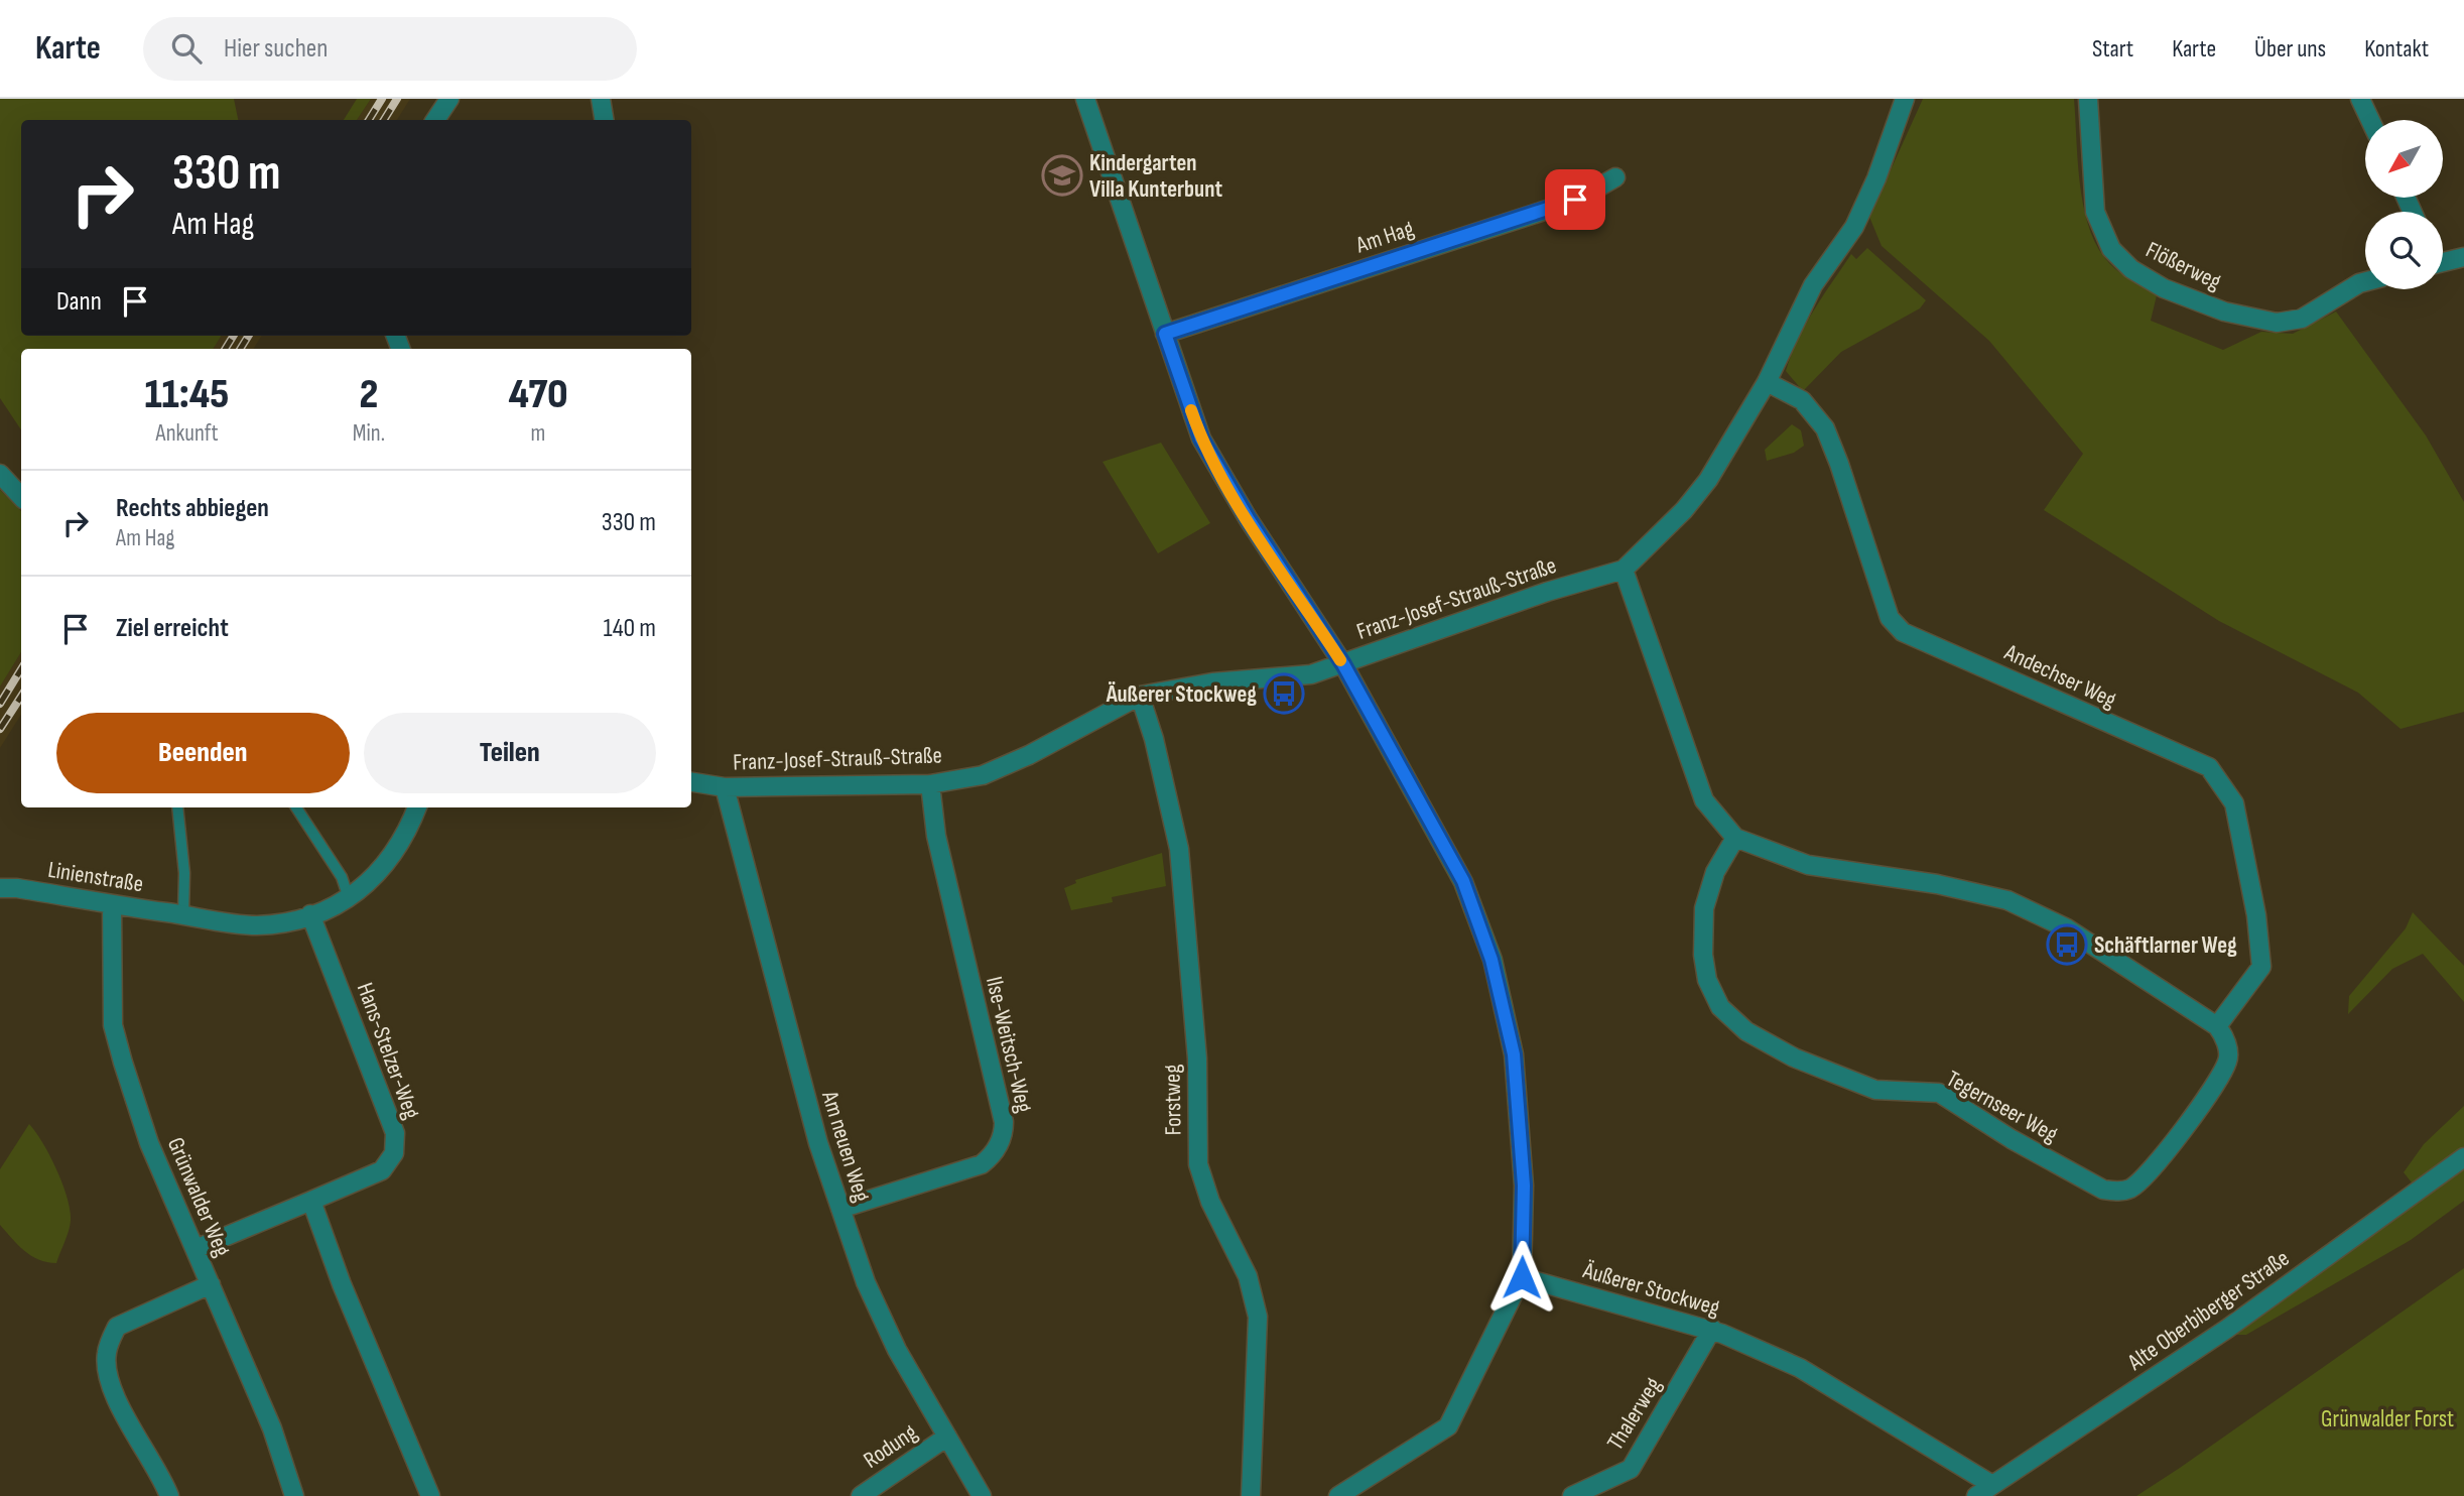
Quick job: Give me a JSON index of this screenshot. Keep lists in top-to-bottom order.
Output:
{
  "streets": {
    "street": [
      "Am Hag",
      "Flößerweg",
      "Franz-Josef-Strauß-Straße",
      "Andechser Weg",
      "Linienstraße",
      "Ilse-Weitsch-Weg",
      "Hans-Stelzer-Weg",
      "Forstweg",
      "Tegernseer Weg",
      "Am neuen Weg",
      "Grünwalder Weg",
      "Äußerer Stockweg",
      "Alte Oberbiberger Straße",
      "Thalerweg",
      "Rodung"
    ]
  },
  "crossings": [
    ["Franz-Josef-Strauß-Straße", "Andechser Weg"],
    ["Franz-Josef-Strauß-Straße", "Ilse-Weitsch-Weg"],
    ["Franz-Josef-Strauß-Straße", "Forstweg"],
    ["Franz-Josef-Strauß-Straße", "Am neuen Weg"],
    ["Andechser Weg", "Tegernseer Weg"],
    ["Linienstraße", "Hans-Stelzer-Weg"],
    ["Linienstraße", "Grünwalder Weg"],
    ["Ilse-Weitsch-Weg", "Am neuen Weg"],
    ["Hans-Stelzer-Weg", "Grünwalder Weg"],
    ["Am neuen Weg", "Rodung"],
    ["Äußerer Stockweg", "Alte Oberbiberger Straße"],
    ["Äußerer Stockweg", "Thalerweg"]
  ],
  "parks": ["Grünwalder Forst"],
  "places": {
    "school or university": ["Kindergarten Villa Kunterbunt"],
    "bus stop": ["Äußerer Stockweg", "Schäftlarner Weg"]
  },
  "north": "bottom left",
  "page": {
    "header": "Karte",
    "search": "Hier suchen",
    "nav": [
      "Start",
      "Karte",
      "Über uns",
      "Kontakt"
    ],
    "turn": ["330 m", "Am Hag"],
    "then": "Dann",
    "eta": [
      "11:45",
      "Ankunft",
      "2",
      "Min.",
      "470",
      "m"
    ],
    "list": [
      {
        "name": "Rechts abbiegen",
        "note": "Am Hag",
        "value": "330 m"
      },
      {
        "name": "Ziel erreicht",
        "value": "140 m"
      }
    ],
    "buttons": ["Beenden", "Teilen"]
  }
}
